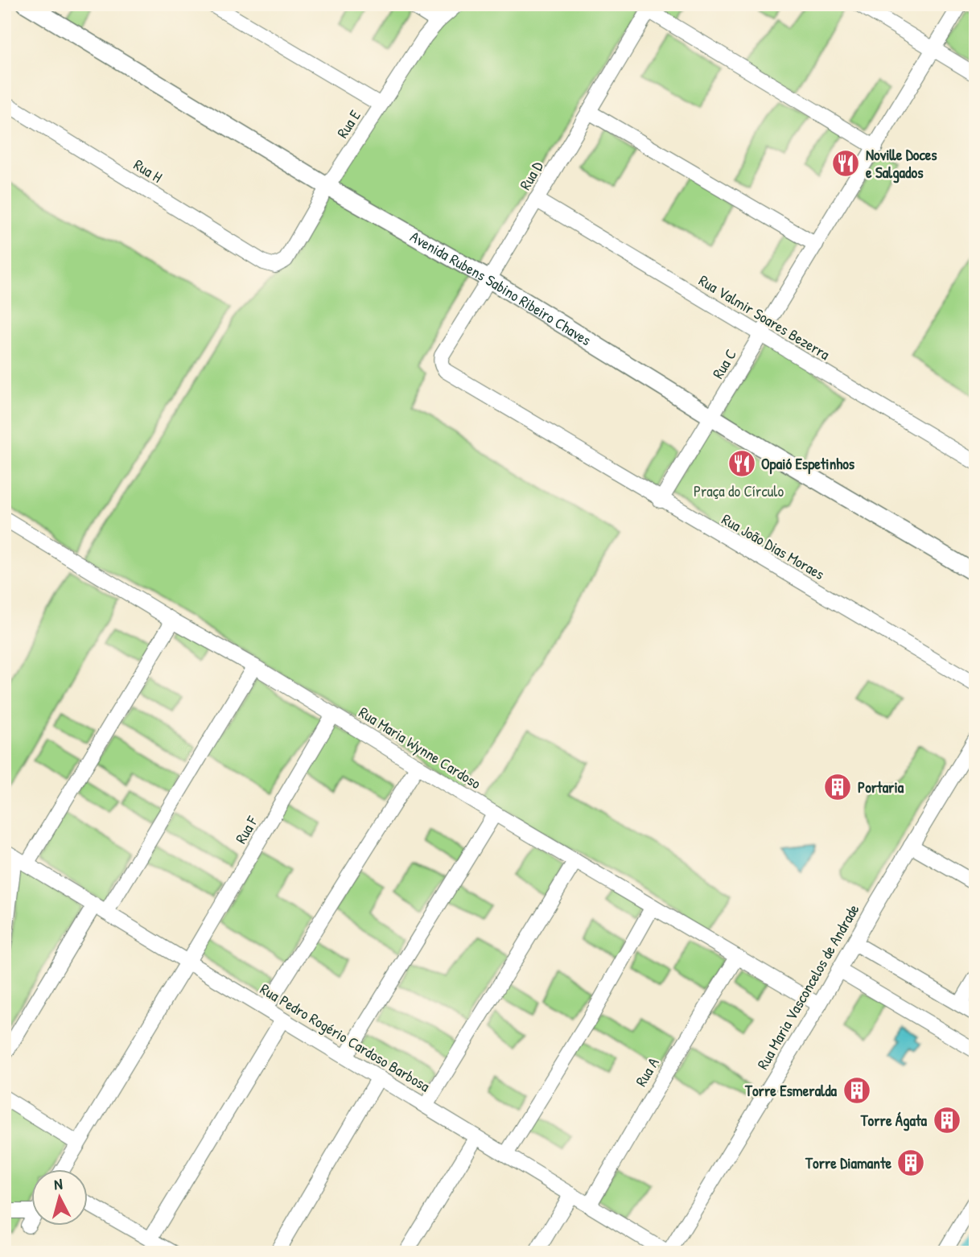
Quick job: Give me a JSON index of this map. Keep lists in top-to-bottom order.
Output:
{
  "streets": {
    "street": [
      "Rua E",
      "Rua H",
      "Rua D",
      "Avenida Rubens Sabino Ribeiro Chaves",
      "Rua Valmir Soares Bezerra",
      "Rua C",
      "Rua João Dias Moraes",
      "Rua Maria Wynne Cardoso",
      "Rua F",
      "Rua Maria Vasconcelos de Andrade",
      "Rua Pedro Rogério Cardoso Barbosa",
      "Rua A"
    ]
  },
  "crossings": [
    ["Rua E", "Rua H"],
    ["Rua E", "Avenida Rubens Sabino Ribeiro Chaves"],
    ["Rua D", "Avenida Rubens Sabino Ribeiro Chaves"],
    ["Rua D", "Rua Valmir Soares Bezerra"],
    ["Rua D", "Rua João Dias Moraes"],
    ["Avenida Rubens Sabino Ribeiro Chaves", "Rua C"],
    ["Rua Valmir Soares Bezerra", "Rua C"],
    ["Rua C", "Rua João Dias Moraes"],
    ["Rua Maria Wynne Cardoso", "Rua F"],
    ["Rua Maria Wynne Cardoso", "Rua Maria Vasconcelos de Andrade"],
    ["Rua Maria Wynne Cardoso", "Rua A"],
    ["Rua F", "Rua Pedro Rogério Cardoso Barbosa"],
    ["Rua Maria Vasconcelos de Andrade", "Rua Pedro Rogério Cardoso Barbosa"],
    ["Rua Pedro Rogério Cardoso Barbosa", "Rua A"]
  ],
  "parks": ["Praça do Círculo"],
  "places": {
    "restaurant": ["Noville Doces e Salgados", "Opaió Espetinhos"],
    "building": [
      "Portaria",
      "Torre Esmeralda",
      "Torre Ágata",
      "Torre Diamante"
    ]
  },
  "north": "top"
}
